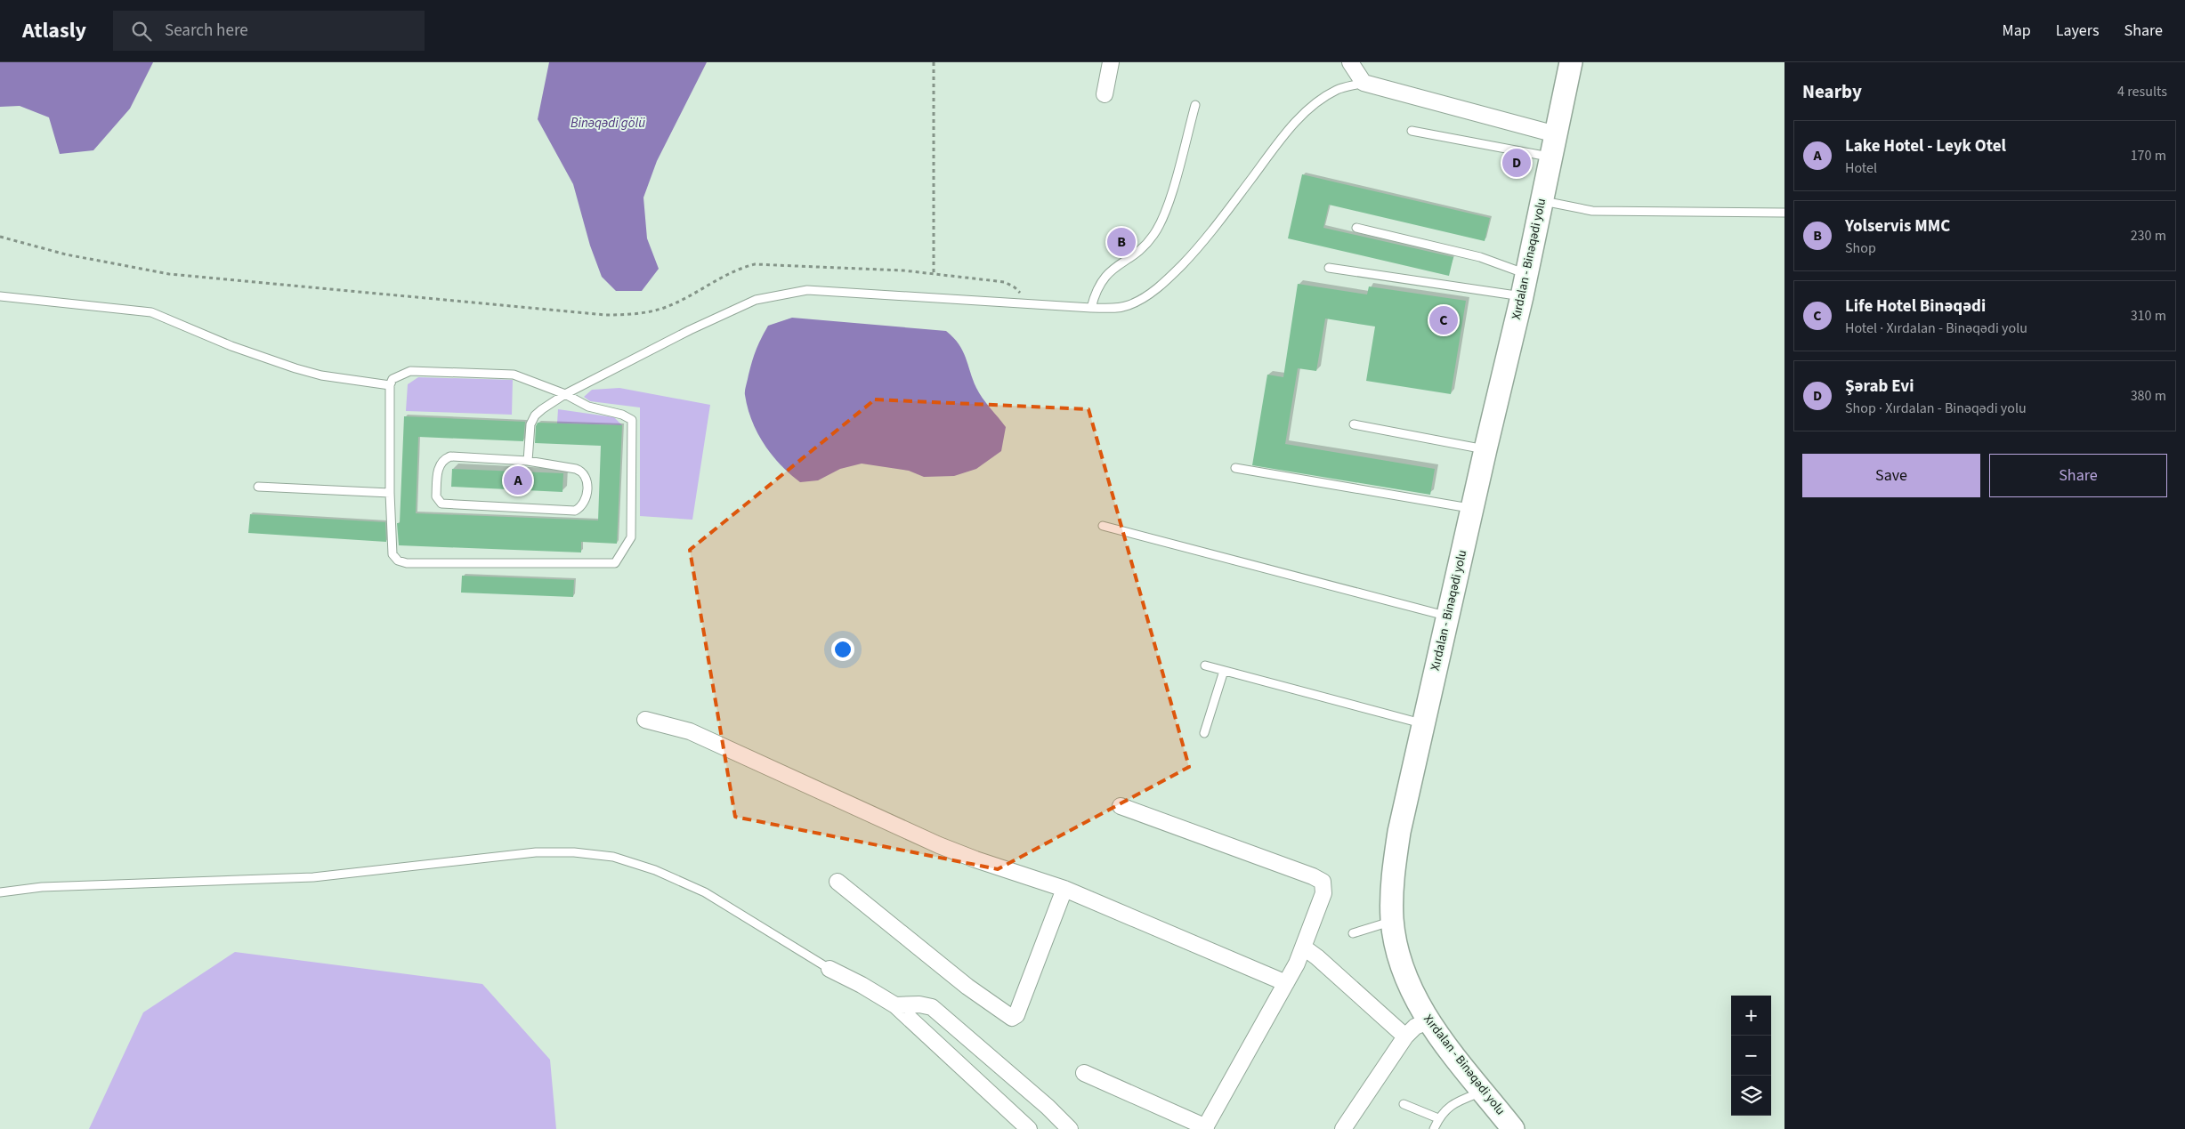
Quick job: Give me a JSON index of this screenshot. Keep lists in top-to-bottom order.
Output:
{
  "streets": {
    "main road": ["Xırdalan - Binəqədi yolu"]
  },
  "water": ["Binəqədi gölü"],
  "page": {
    "header": "Atlasly",
    "search": "Search here",
    "nav": ["Map", "Layers", "Share"],
    "heading": ["Nearby", "4 results"],
    "list": [
      {
        "mark": "A",
        "name": "Lake Hotel - Leyk Otel",
        "note": "Hotel",
        "value": "170 m"
      },
      {
        "mark": "B",
        "name": "Yolservis MMC",
        "note": "Shop",
        "value": "230 m"
      },
      {
        "mark": "C",
        "name": "Life Hotel Binəqədi",
        "note": "Hotel · Xırdalan - Binəqədi yolu",
        "value": "310 m"
      },
      {
        "mark": "D",
        "name": "Şərab Evi",
        "note": "Shop · Xırdalan - Binəqədi yolu",
        "value": "380 m"
      }
    ],
    "pins": [
      "D",
      "B",
      "C",
      "A"
    ],
    "buttons": ["Save", "Share"],
    "map_buttons": ["+", "−"]
  }
}
